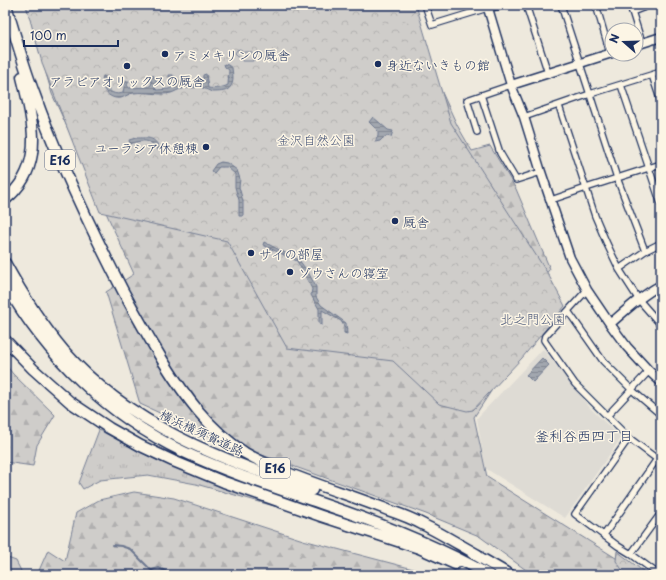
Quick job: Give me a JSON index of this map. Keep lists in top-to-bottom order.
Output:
{
  "streets": {
    "highway": ["E16", "横浜横須賀道路"]
  },
  "crossings": [
    ["E16", "横浜横須賀道路"]
  ],
  "districts": ["釜利谷西四丁目"],
  "parks": ["金沢自然公園", "北之門公園"],
  "places": [
    "アミメキリンの厩舎",
    "身近ないきもの館",
    "アラビアオリックスの厩舎",
    "ユーラシア休憩棟",
    "厩舎",
    "サイの部屋",
    "ゾウさんの寝室"
  ],
  "scale_bar": "100 m",
  "north": "left"
}
